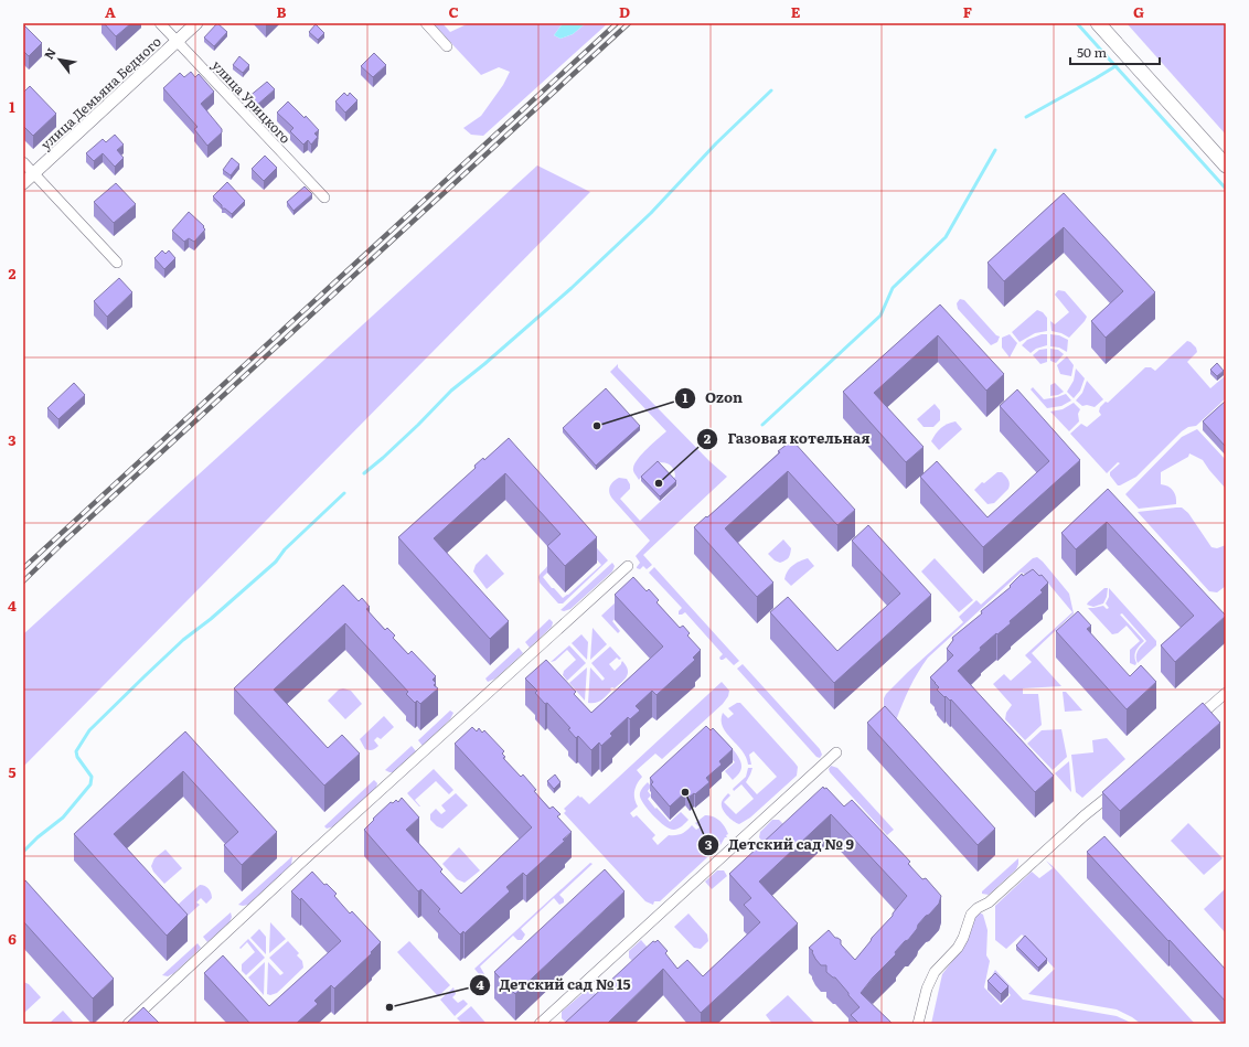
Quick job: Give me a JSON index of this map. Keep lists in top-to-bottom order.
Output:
{
  "streets": {
    "street": ["улица Демьяна Бедного", "улица Урицкого"]
  },
  "crossings": [
    ["улица Демьяна Бедного", "улица Урицкого"]
  ],
  "places": [
    "Ozon",
    "Газовая котельная",
    "Детский сад № 9",
    "Детский сад № 15"
  ],
  "scale_bar": "50 m",
  "north": "top left",
  "grid": {
    "columns": [
      "A",
      "B",
      "C",
      "D",
      "E",
      "F",
      "G"
    ],
    "rows": [
      "1",
      "2",
      "3",
      "4",
      "5",
      "6"
    ]
  }
}
